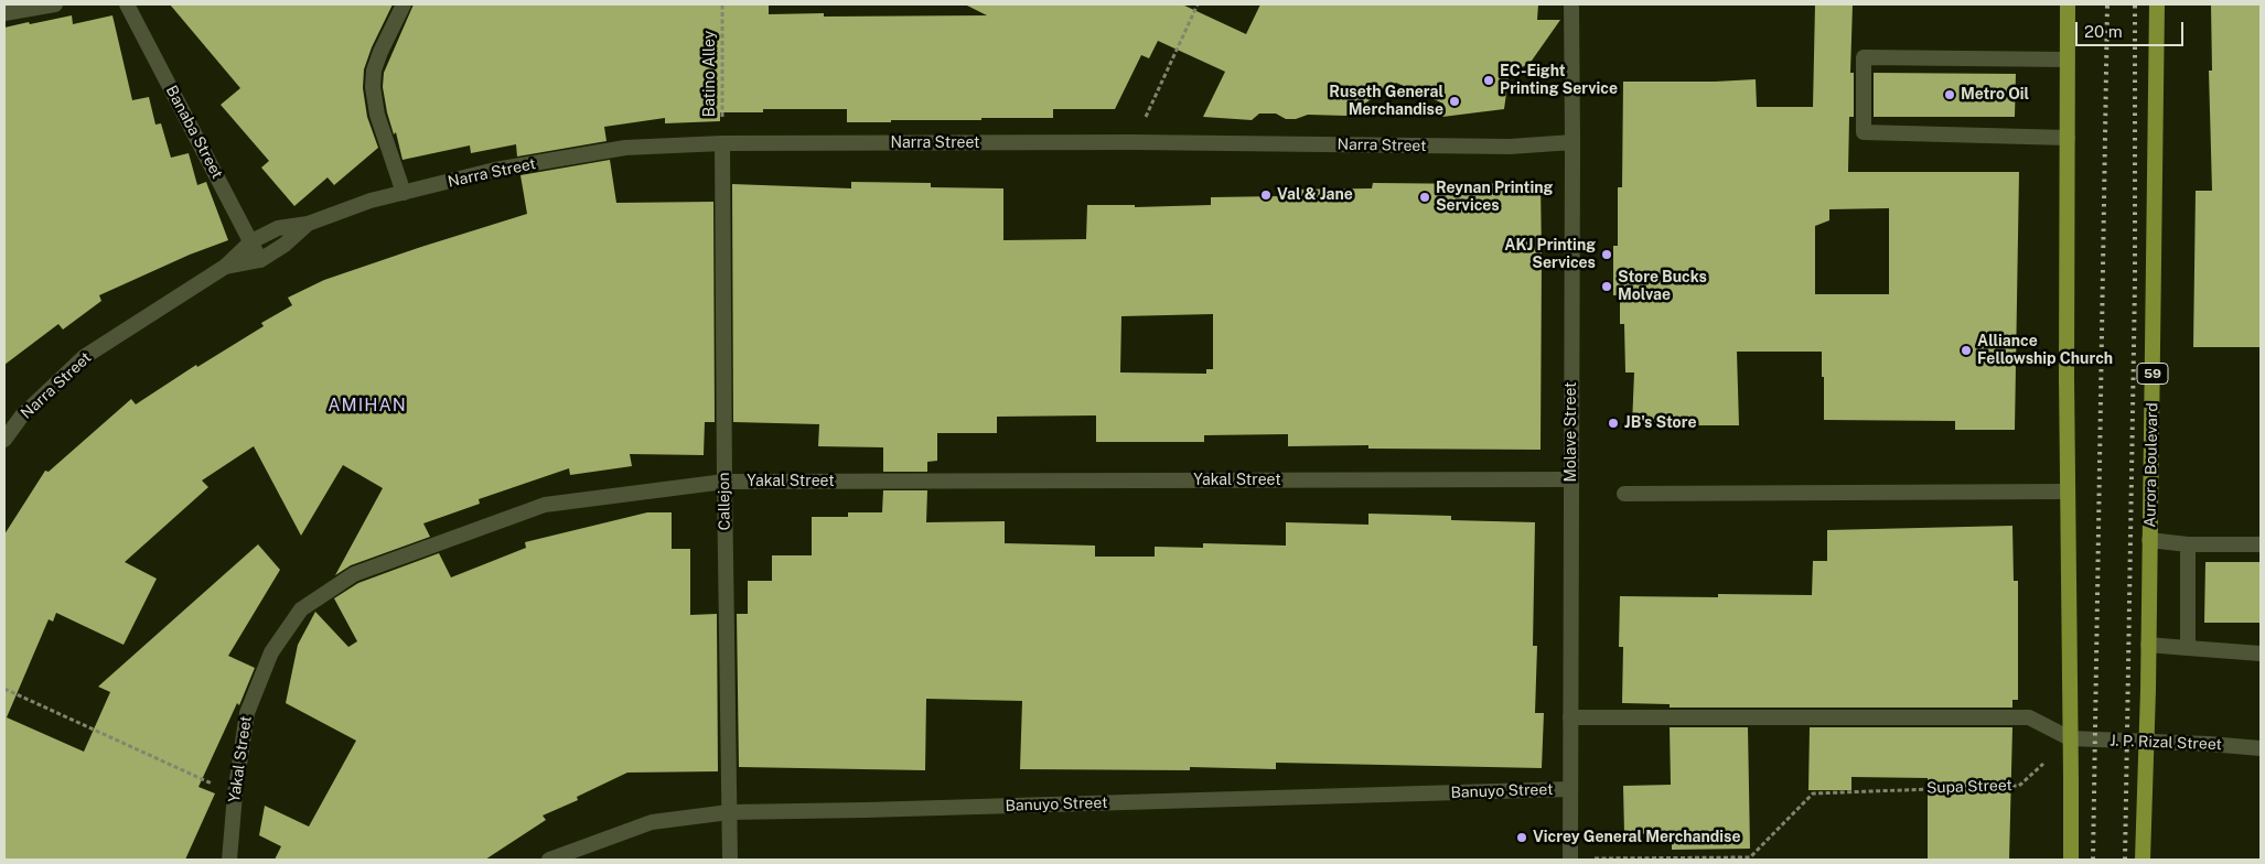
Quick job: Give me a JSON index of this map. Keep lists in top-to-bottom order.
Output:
{
  "streets": {
    "main road": ["59", "Aurora Boulevard"],
    "street": [
      "Banaba Street",
      "Narra Street",
      "Molave Street",
      "Yakal Street",
      "Callejon",
      "J. P. Rizal Street",
      "Banuyo Street"
    ],
    "path": ["Batino Alley", "Supa Street"]
  },
  "crossings": [
    ["Batino Alley", "Narra Street"],
    ["Batino Alley", "Callejon"],
    ["Banaba Street", "Narra Street"],
    ["Narra Street", "Molave Street"],
    ["Narra Street", "Callejon"],
    ["Molave Street", "Yakal Street"],
    ["Molave Street", "Supa Street"],
    ["Molave Street", "Banuyo Street"],
    ["Aurora Boulevard", "J. P. Rizal Street"],
    ["Yakal Street", "Callejon"],
    ["Callejon", "Banuyo Street"],
    ["J. P. Rizal Street", "Supa Street"]
  ],
  "districts": ["AMIHAN"],
  "places": [
    "EC-Eight Printing Service",
    "Metro Oil",
    "Ruseth General Merchandise",
    "Val & Jane",
    "Reynan Printing Services",
    "AKJ Printing Services",
    "Store Bucks Molvae",
    "Alliance Fellowship Church",
    "JB's Store",
    "Vicrey General Merchandise"
  ],
  "scale_bar": "20 m"
}
